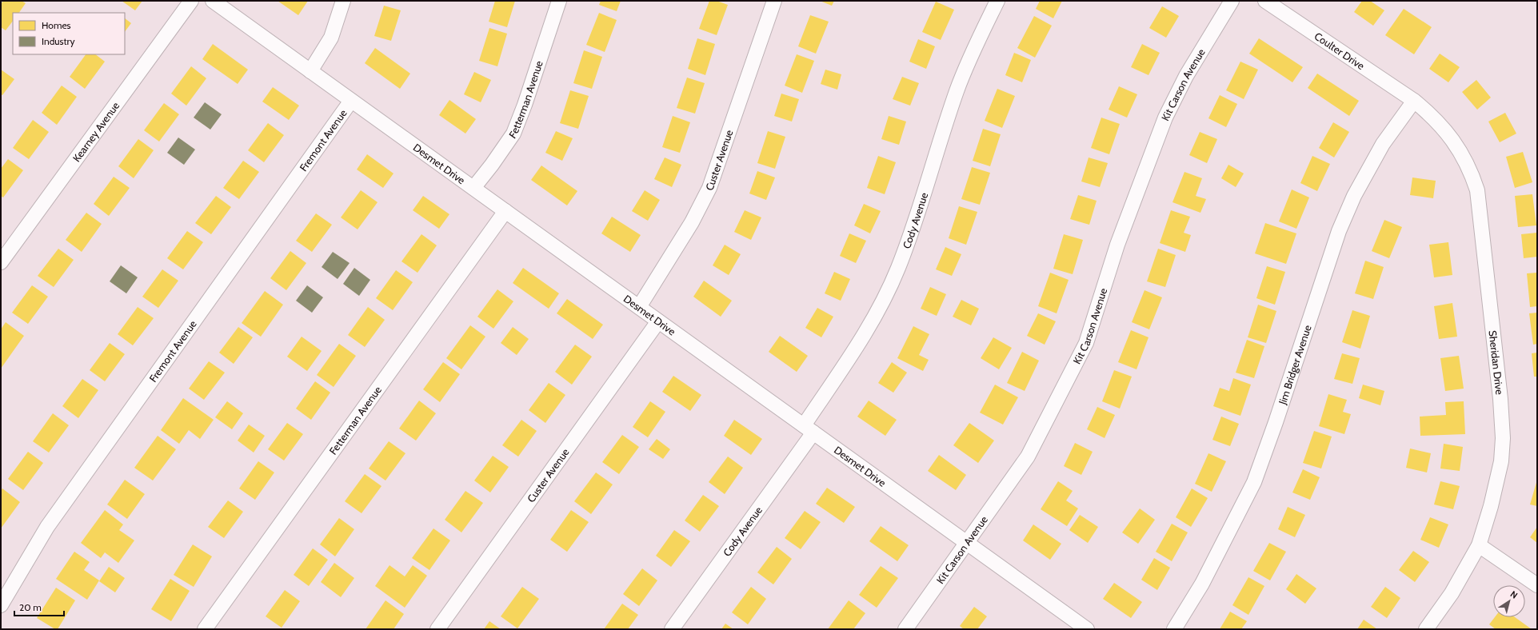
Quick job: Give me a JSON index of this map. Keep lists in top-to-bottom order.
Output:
{
  "streets": {
    "street": [
      "Coulter Drive",
      "Kit Carson Avenue",
      "Fetterman Avenue",
      "Kearney Avenue",
      "Fremont Avenue",
      "Custer Avenue",
      "Desmet Drive",
      "Cody Avenue",
      "Sheridan Drive",
      "Jim Bridger Avenue"
    ]
  },
  "crossings": [
    ["Coulter Drive", "Sheridan Drive"],
    ["Coulter Drive", "Jim Bridger Avenue"],
    ["Kit Carson Avenue", "Desmet Drive"],
    ["Fetterman Avenue", "Desmet Drive"],
    ["Fremont Avenue", "Desmet Drive"],
    ["Custer Avenue", "Desmet Drive"],
    ["Desmet Drive", "Cody Avenue"],
    ["Sheridan Drive", "Jim Bridger Avenue"]
  ],
  "legend": ["Homes", "Industry"],
  "scale_bar": "20 m",
  "north": "top right"
}
